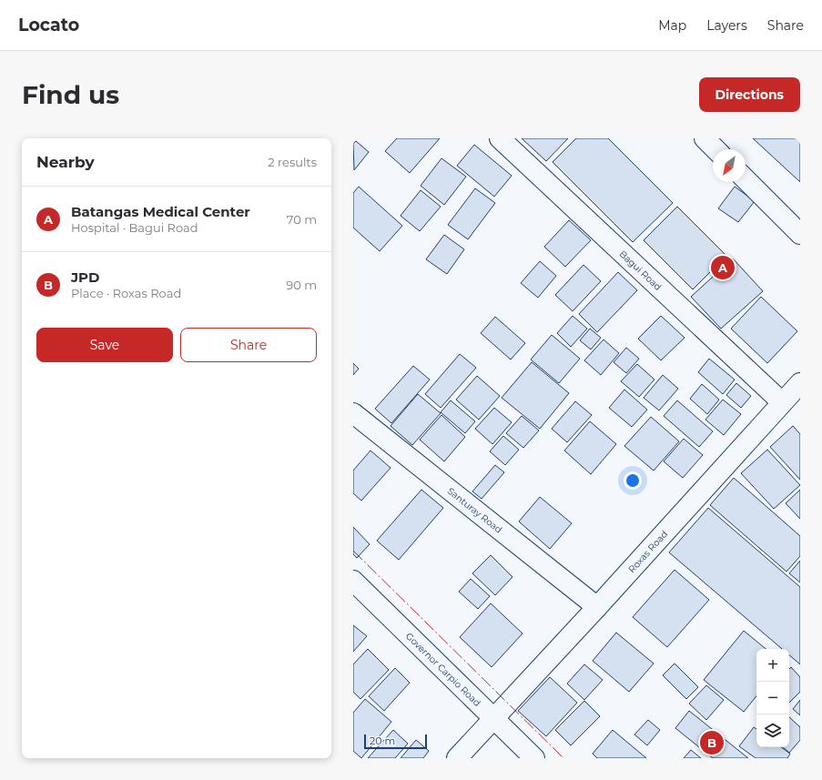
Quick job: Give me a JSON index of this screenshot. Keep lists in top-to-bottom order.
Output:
{
  "streets": {
    "street": [
      "Bagui Road",
      "Santuray Road",
      "Roxas Road",
      "Governor Carpio Road"
    ]
  },
  "crossings": [
    ["Bagui Road", "Roxas Road"],
    ["Santuray Road", "Roxas Road"],
    ["Roxas Road", "Governor Carpio Road"]
  ],
  "scale_bar": "20 m",
  "north": "bottom left",
  "page": {
    "header": "Locato",
    "nav": ["Map", "Layers", "Share"],
    "buttons": [
      "Directions",
      ["Save", "Share"]
    ],
    "title": "Find us",
    "heading": ["Nearby", "2 results"],
    "list": [
      {
        "mark": "A",
        "name": "Batangas Medical Center",
        "note": "Hospital · Bagui Road",
        "value": "70 m"
      },
      {
        "mark": "B",
        "name": "JPD",
        "note": "Place · Roxas Road",
        "value": "90 m"
      }
    ],
    "pins": ["A", "B"],
    "map_buttons": ["+", "−"],
    "scale": "20 m"
  }
}
